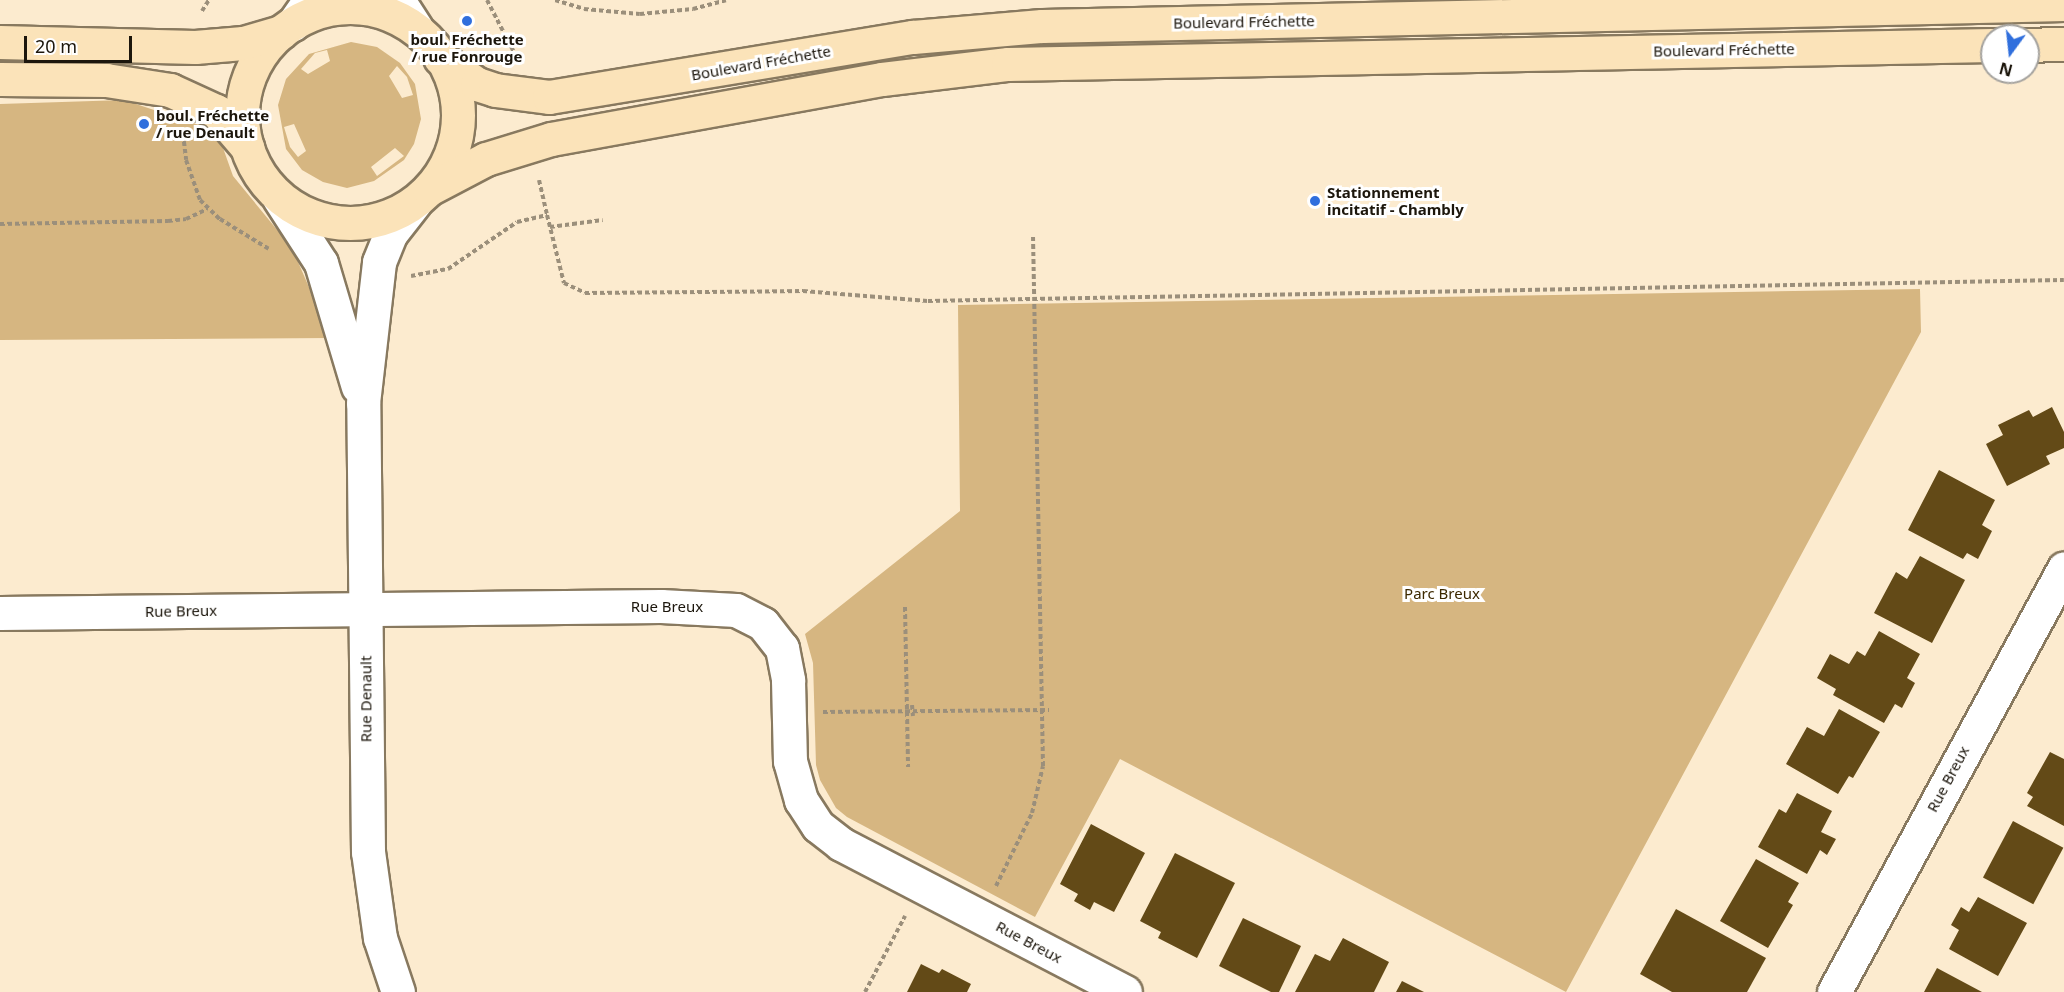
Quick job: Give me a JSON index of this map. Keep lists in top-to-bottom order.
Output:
{
  "streets": {
    "main road": ["Boulevard Fréchette"],
    "street": ["Rue Breux", "Rue Denault"]
  },
  "crossings": [
    ["Boulevard Fréchette", "Rue Denault"],
    ["Rue Breux", "Rue Denault"]
  ],
  "parks": ["Parc Breux"],
  "places": ["boul. Fréchette / rue Fonrouge", "boul. Fréchette / rue Denault", "Stationnement incitatif - Chambly"],
  "scale_bar": "20 m",
  "north": "bottom"
}
